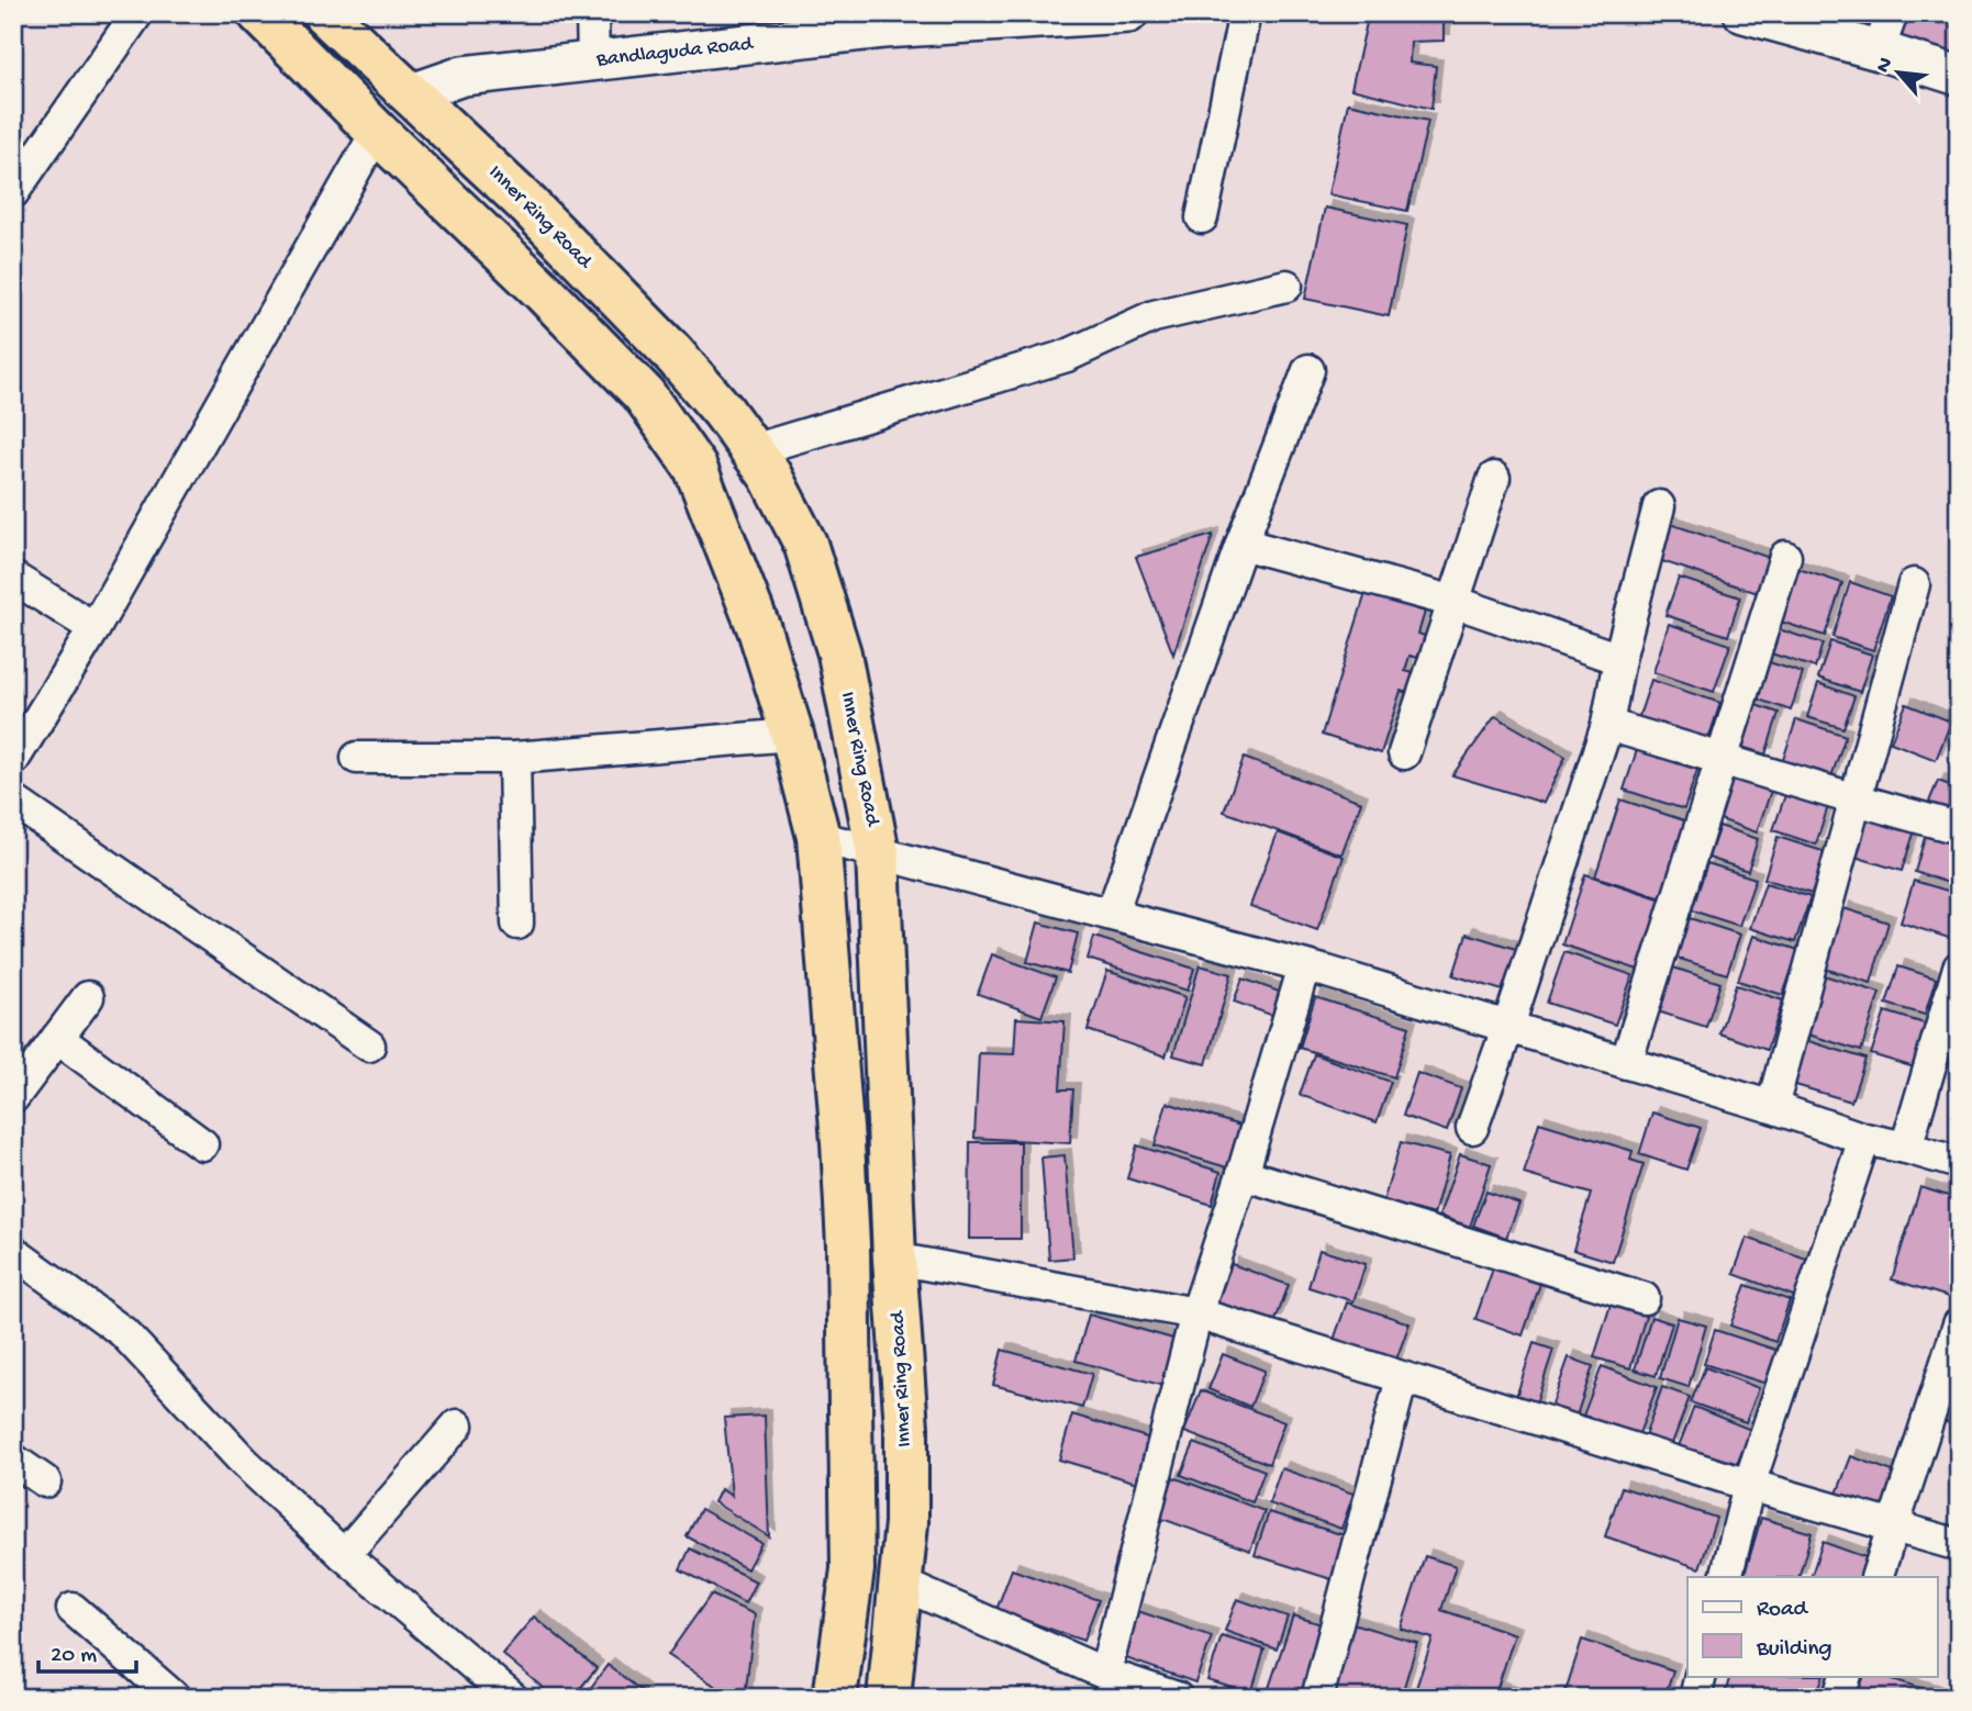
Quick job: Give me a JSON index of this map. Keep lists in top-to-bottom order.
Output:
{
  "streets": {
    "highway": ["Inner Ring Road"],
    "street": ["Bandlaguda Road"]
  },
  "crossings": [
    ["Bandlaguda Road", "Inner Ring Road"]
  ],
  "legend": ["Road", "Building"],
  "scale_bar": "20 m",
  "north": "top left"
}
